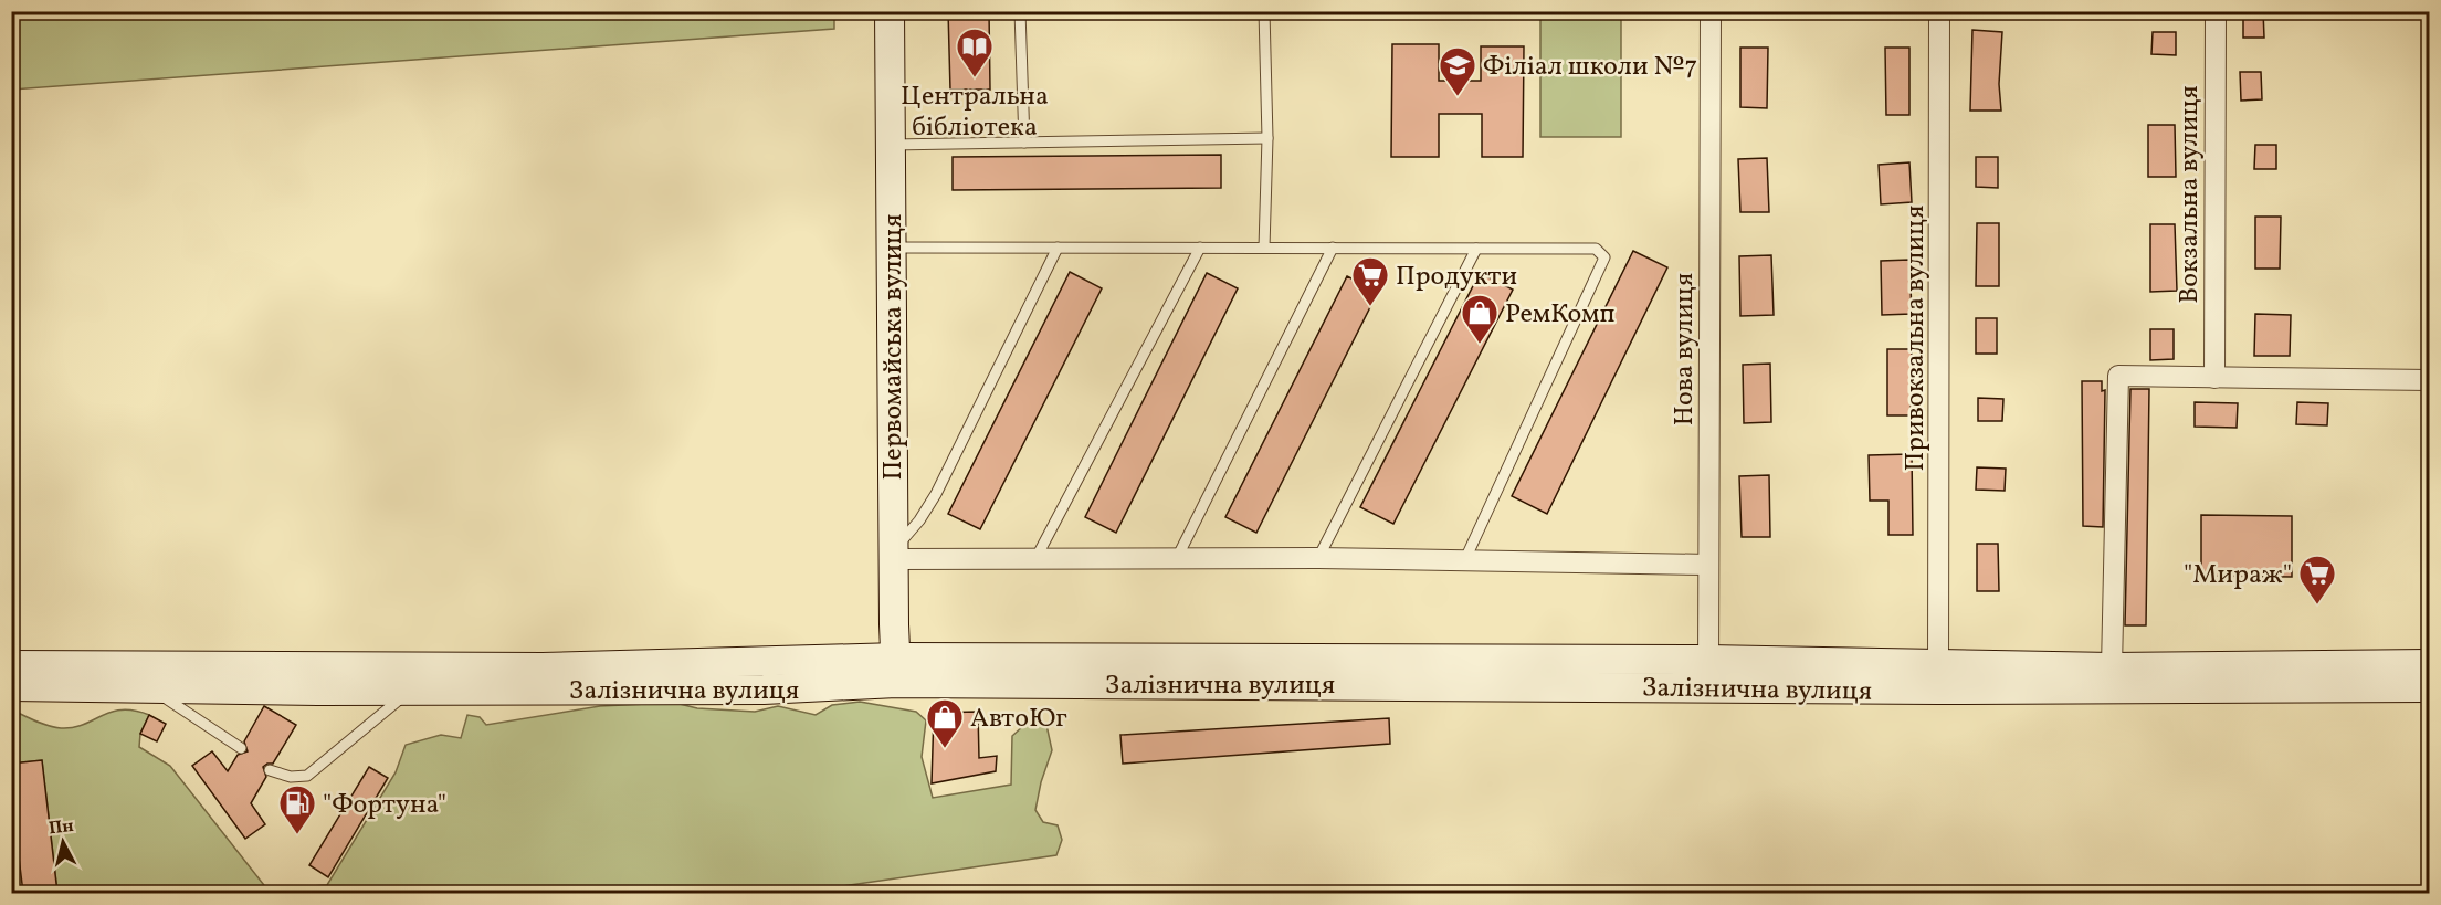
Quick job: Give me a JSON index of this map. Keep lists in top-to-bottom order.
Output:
{
  "streets": {
    "main road": ["Первомайська вулиця", "Залізнична вулиця"],
    "street": ["Вокзальна вулиця", "Привокзальна вулиця", "Нова вулиця"]
  },
  "crossings": [
    ["Привокзальна вулиця", "Залізнична вулиця"],
    ["Первомайська вулиця", "Залізнична вулиця"],
    ["Нова вулиця", "Залізнична вулиця"]
  ],
  "places": {
    "library": ["Центральна бібліотека"],
    "school or university": ["Філіал школи №7"],
    "supermarket": ["Продукти", "\"Мираж\""],
    "shop": ["РемКомп", "АвтоЮг"],
    "fuel station": ["\"Фортуна\""]
  },
  "north": "top"
}
